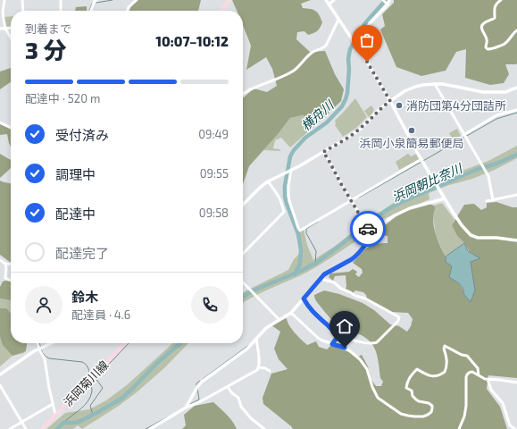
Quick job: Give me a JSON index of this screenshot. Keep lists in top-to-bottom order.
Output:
{
  "streets": {
    "main road": ["浜岡菊川線"]
  },
  "water": ["横舟川", "浜岡朝比奈川"],
  "places": ["消防団第4分団詰所", "浜岡小泉簡易郵便局"],
  "page": {
    "heading": ["3 分", "到着まで", "10:07–10:12"],
    "panel": ["鈴木", "配達員 · 4.6"],
    "bar": "配達中 · 520 m",
    "list": [
      ["受付済み", "09:49"],
      ["調理中", "09:55"],
      ["配達中", "09:58"],
      "配達完了"
    ]
  }
}
